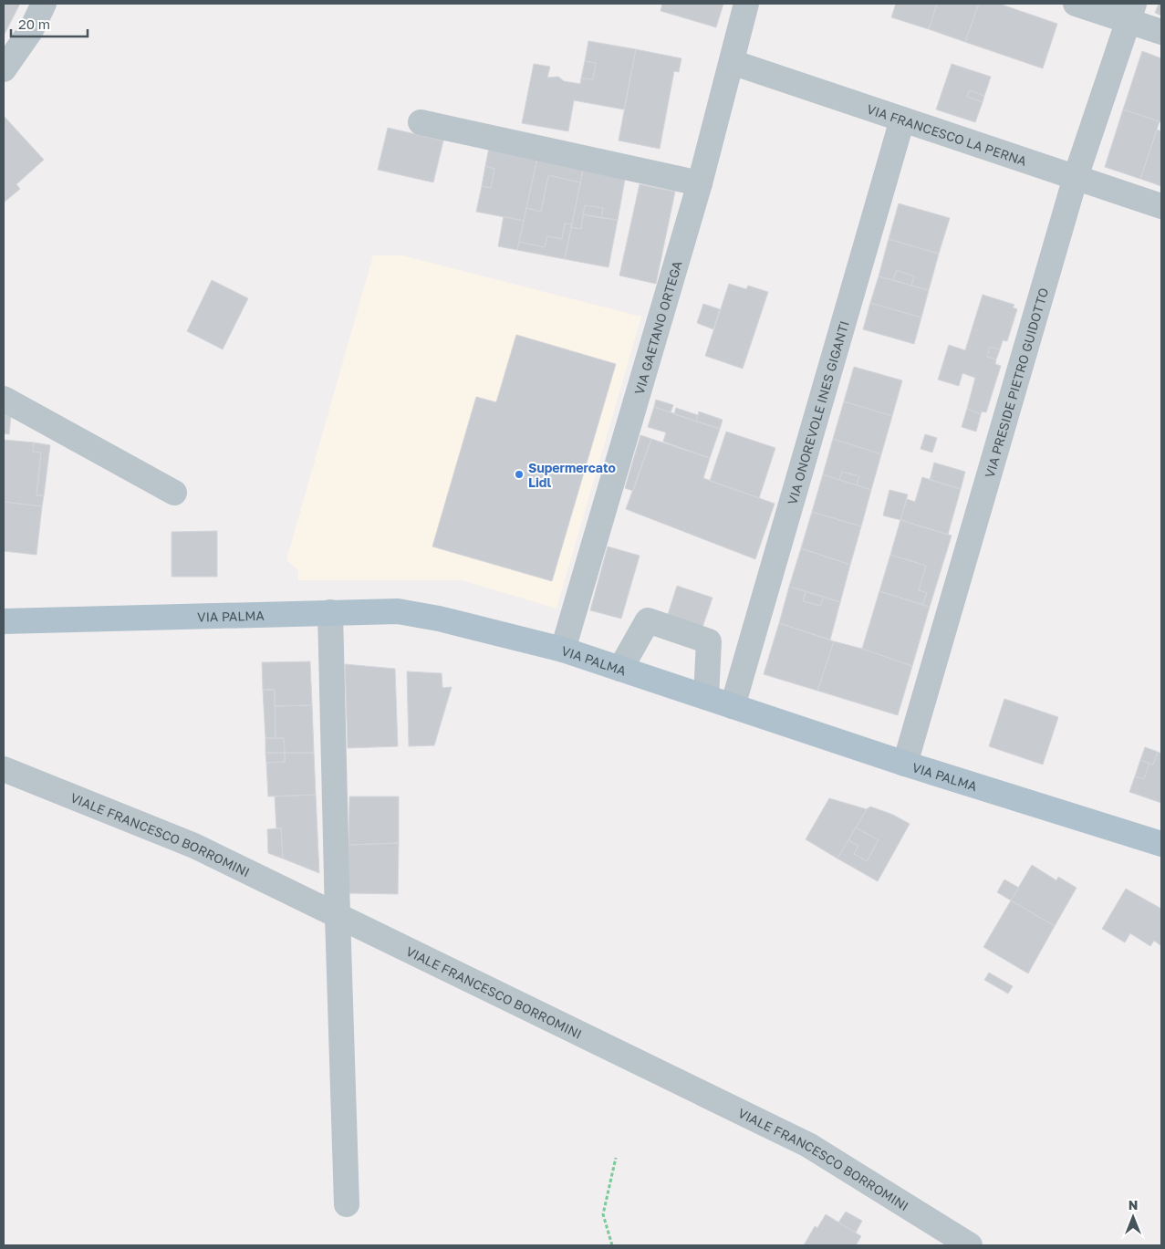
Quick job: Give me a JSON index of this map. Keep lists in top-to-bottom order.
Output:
{
  "streets": {
    "main road": ["VIA PALMA"],
    "street": [
      "VIA FRANCESCO LA PERNA",
      "VIA GAETANO ORTEGA",
      "VIA PRESIDE PIETRO GUIDOTTO",
      "VIA ONOREVOLE INES GIGANTI",
      "VIALE FRANCESCO BORROMINI"
    ]
  },
  "crossings": [
    ["VIA FRANCESCO LA PERNA", "VIA GAETANO ORTEGA"],
    ["VIA FRANCESCO LA PERNA", "VIA PRESIDE PIETRO GUIDOTTO"],
    ["VIA FRANCESCO LA PERNA", "VIA ONOREVOLE INES GIGANTI"],
    ["VIA GAETANO ORTEGA", "VIA PALMA"],
    ["VIA PRESIDE PIETRO GUIDOTTO", "VIA PALMA"],
    ["VIA ONOREVOLE INES GIGANTI", "VIA PALMA"]
  ],
  "places": ["Supermercato Lidl"],
  "scale_bar": "20 m",
  "north": "top"
}
